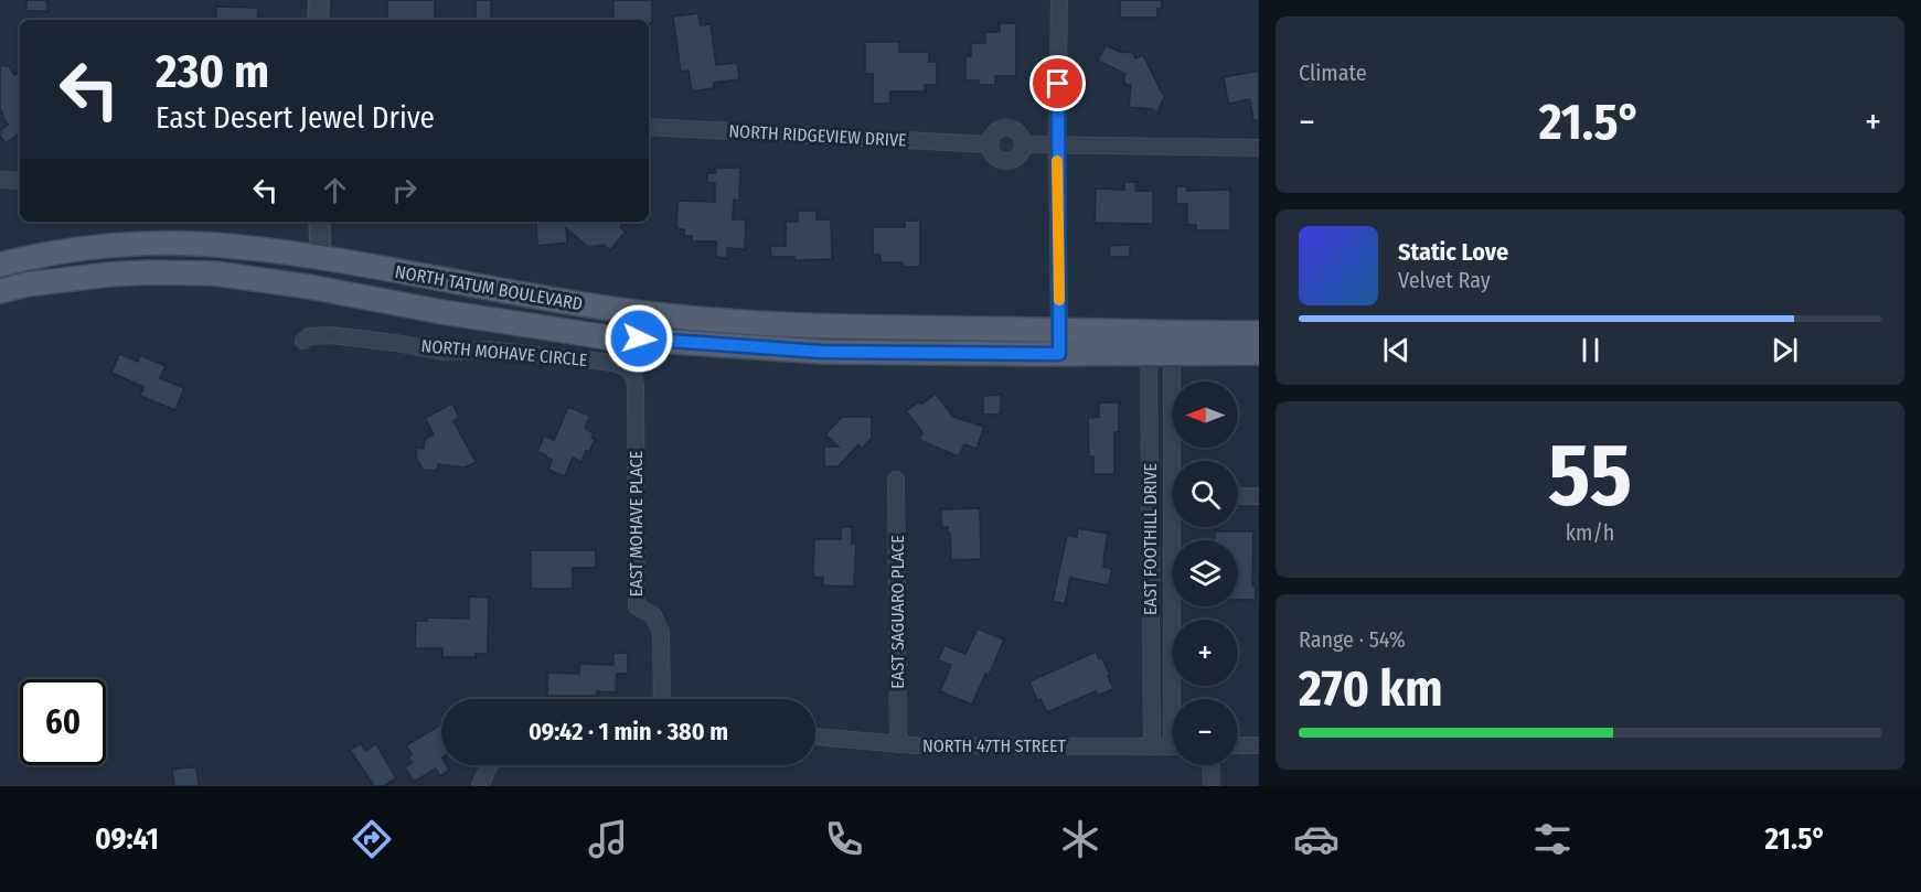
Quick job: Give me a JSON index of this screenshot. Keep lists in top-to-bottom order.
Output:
{
  "streets": {
    "main road": ["NORTH TATUM BOULEVARD"],
    "street": [
      "NORTH RIDGEVIEW DRIVE",
      "NORTH MOHAVE CIRCLE",
      "EAST MOHAVE PLACE",
      "EAST FOOTHILL DRIVE",
      "EAST SAGUARO PLACE",
      "NORTH 47TH STREET"
    ]
  },
  "crossings": [
    ["NORTH TATUM BOULEVARD", "EAST FOOTHILL DRIVE"],
    ["NORTH MOHAVE CIRCLE", "EAST MOHAVE PLACE"],
    ["EAST FOOTHILL DRIVE", "NORTH 47TH STREET"],
    ["EAST SAGUARO PLACE", "NORTH 47TH STREET"]
  ],
  "north": "left",
  "page": {
    "tile": [
      "Climate",
      ["55", "km/h"],
      ["Range · 54%", "270 km"]
    ],
    "turn": ["230 m", "East Desert Jewel Drive"],
    "heat": ["−", "21.5°", "+"],
    "song": ["Static Love", "Velvet Ray"],
    "map_buttons": ["+", "−"],
    "limit": "60",
    "trip": "09:42 · 1 min · 380 m",
    "tabs": ["09:41", "21.5°"]
  }
}
